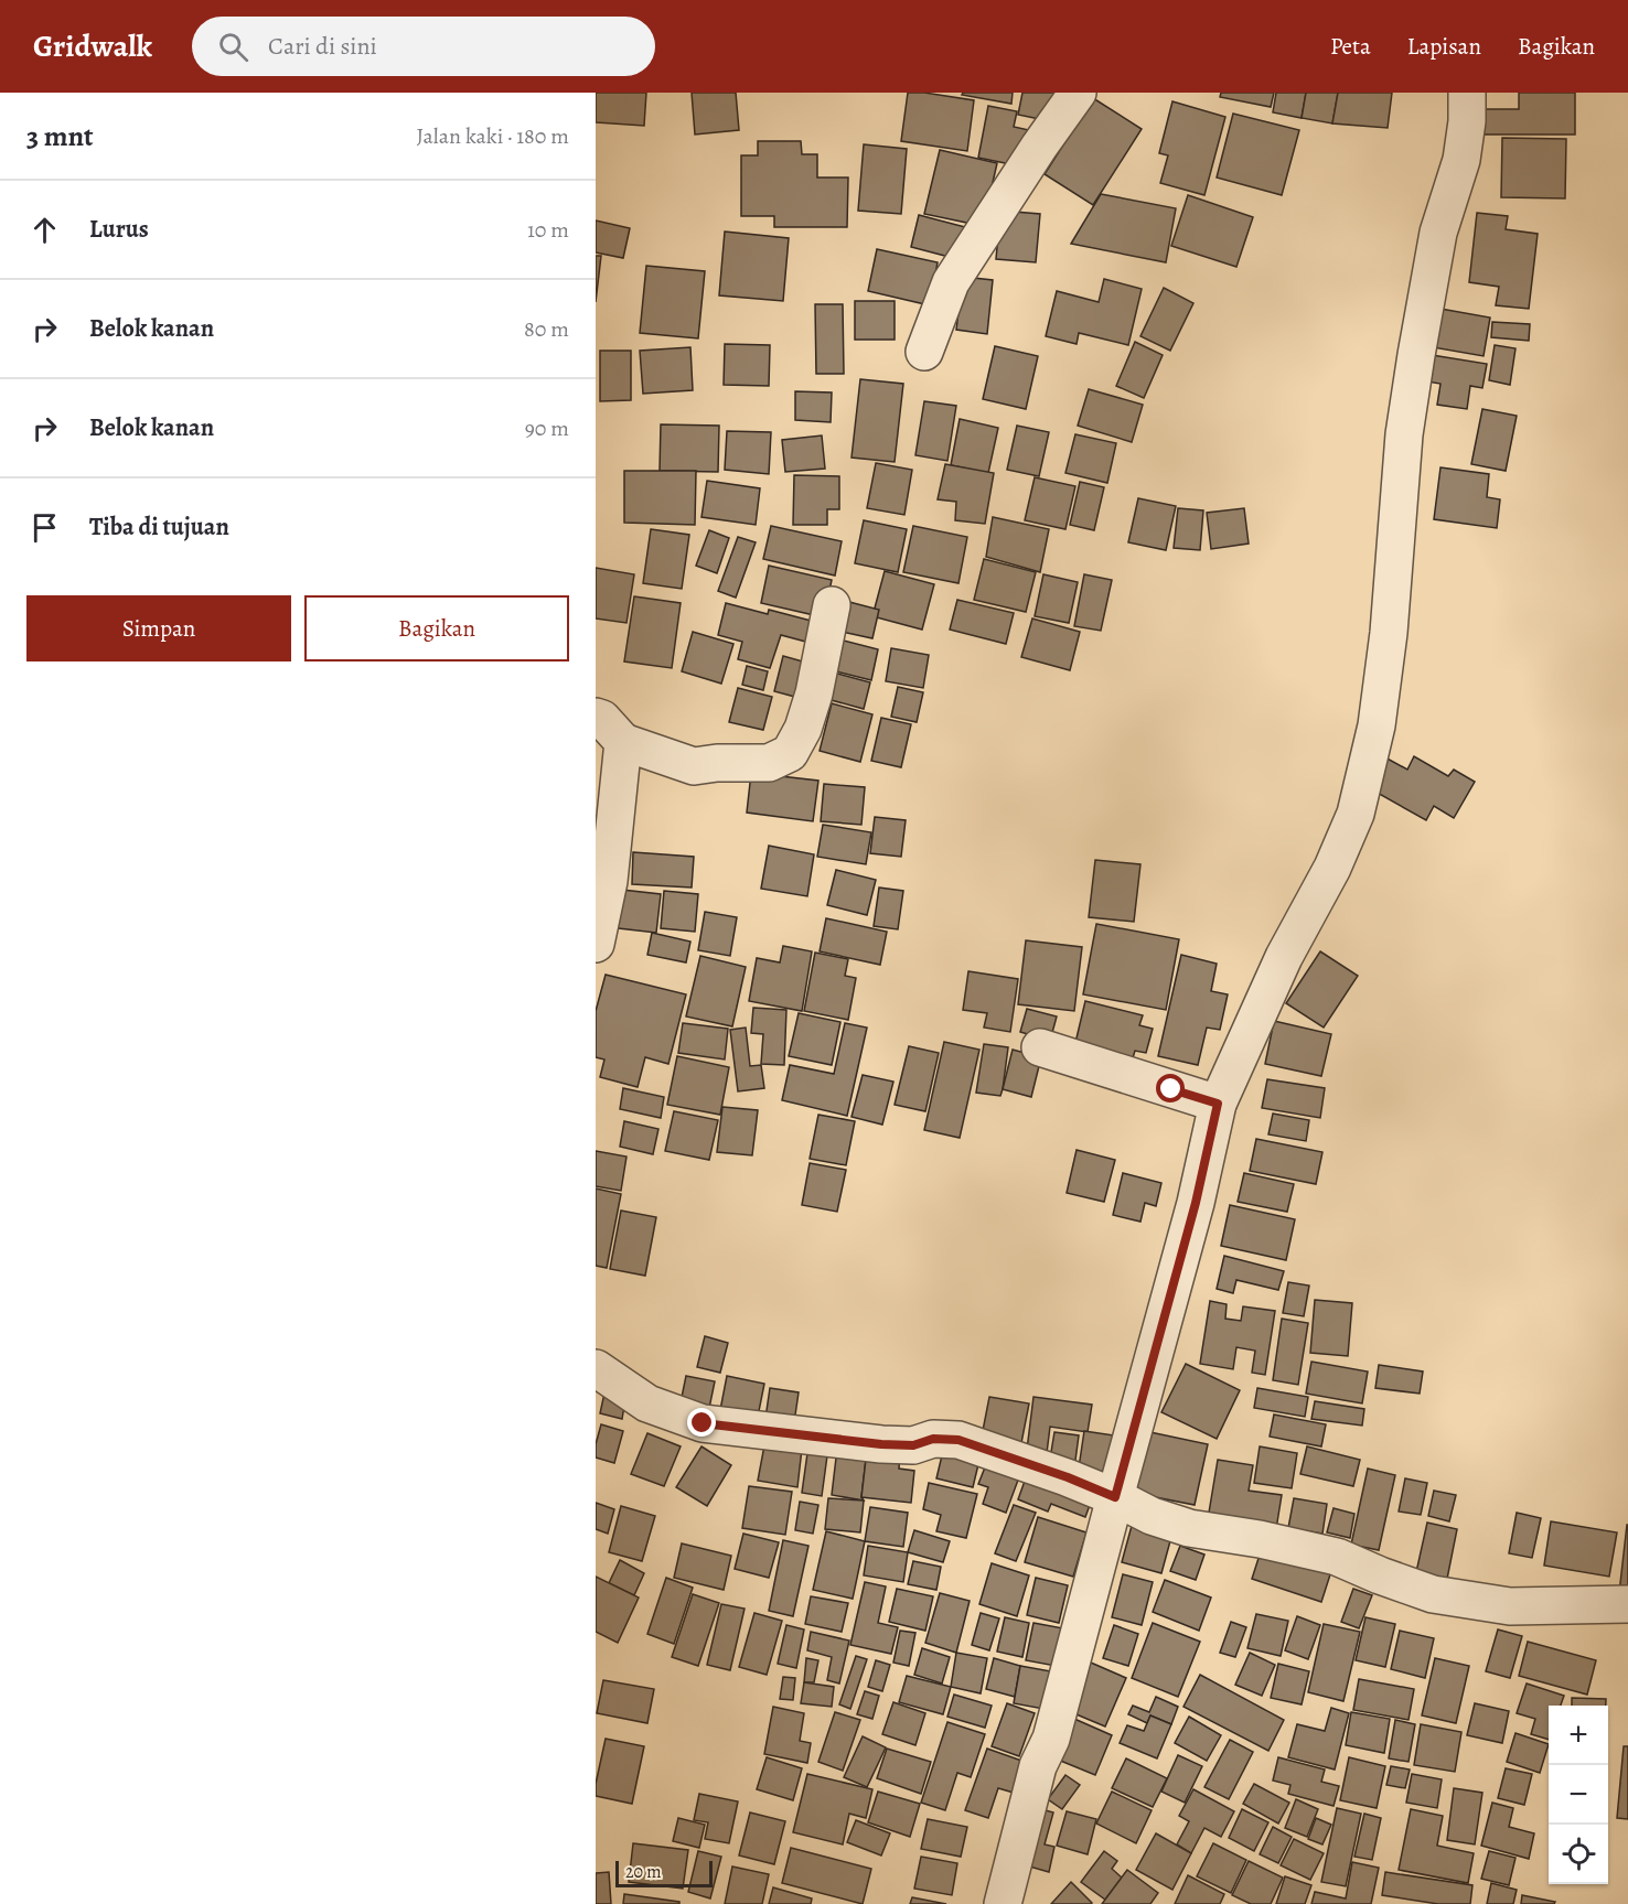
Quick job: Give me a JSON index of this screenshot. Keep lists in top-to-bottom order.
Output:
{
  "scale_bar": "20 m",
  "page": {
    "header": "Gridwalk",
    "search": "Cari di sini",
    "nav": ["Peta", "Lapisan", "Bagikan"],
    "heading": ["3 mnt", "Jalan kaki · 180 m"],
    "list": [
      ["Lurus", "10 m"],
      ["Belok kanan", "80 m"],
      ["Belok kanan", "90 m"],
      "Tiba di tujuan"
    ],
    "buttons": ["Simpan", "Bagikan"],
    "map_buttons": ["+", "−"],
    "scale": "20 m"
  }
}
